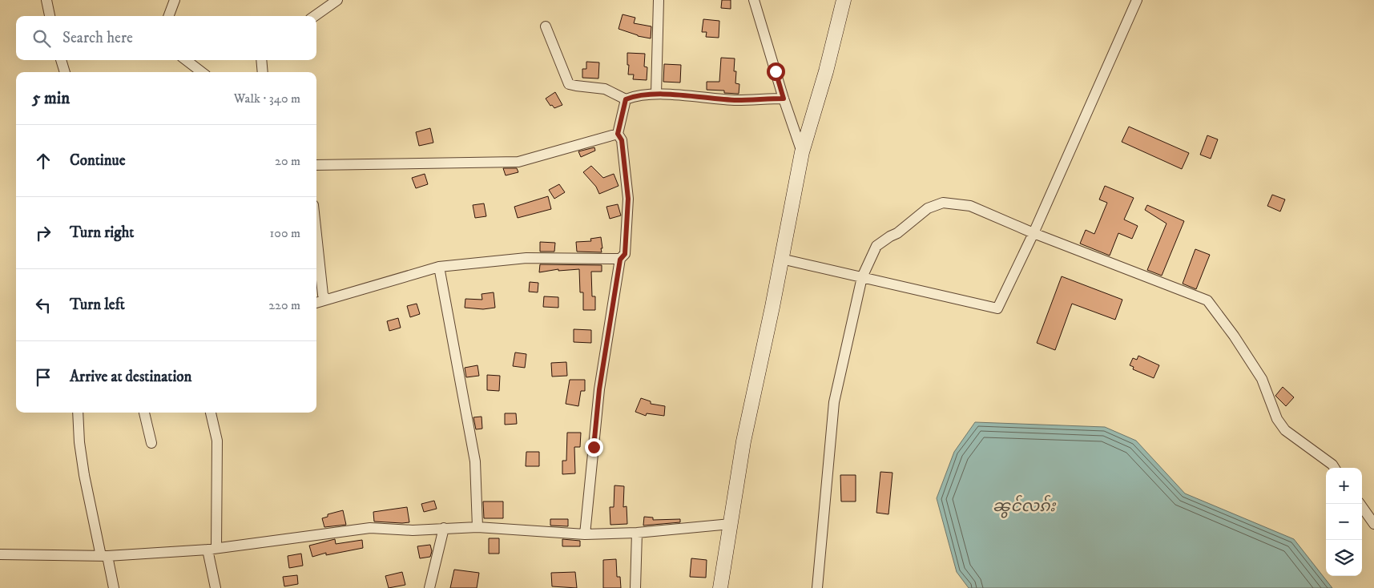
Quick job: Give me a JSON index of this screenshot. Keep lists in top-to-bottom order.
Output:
{
  "water": ["ၼွင်လၵ်း"],
  "page": {
    "search": "Search here",
    "heading": ["5 min", "Walk · 340 m"],
    "list": [
      ["Continue", "20 m"],
      ["Turn right", "100 m"],
      ["Turn left", "220 m"],
      "Arrive at destination"
    ],
    "map_buttons": ["+", "−"]
  }
}
